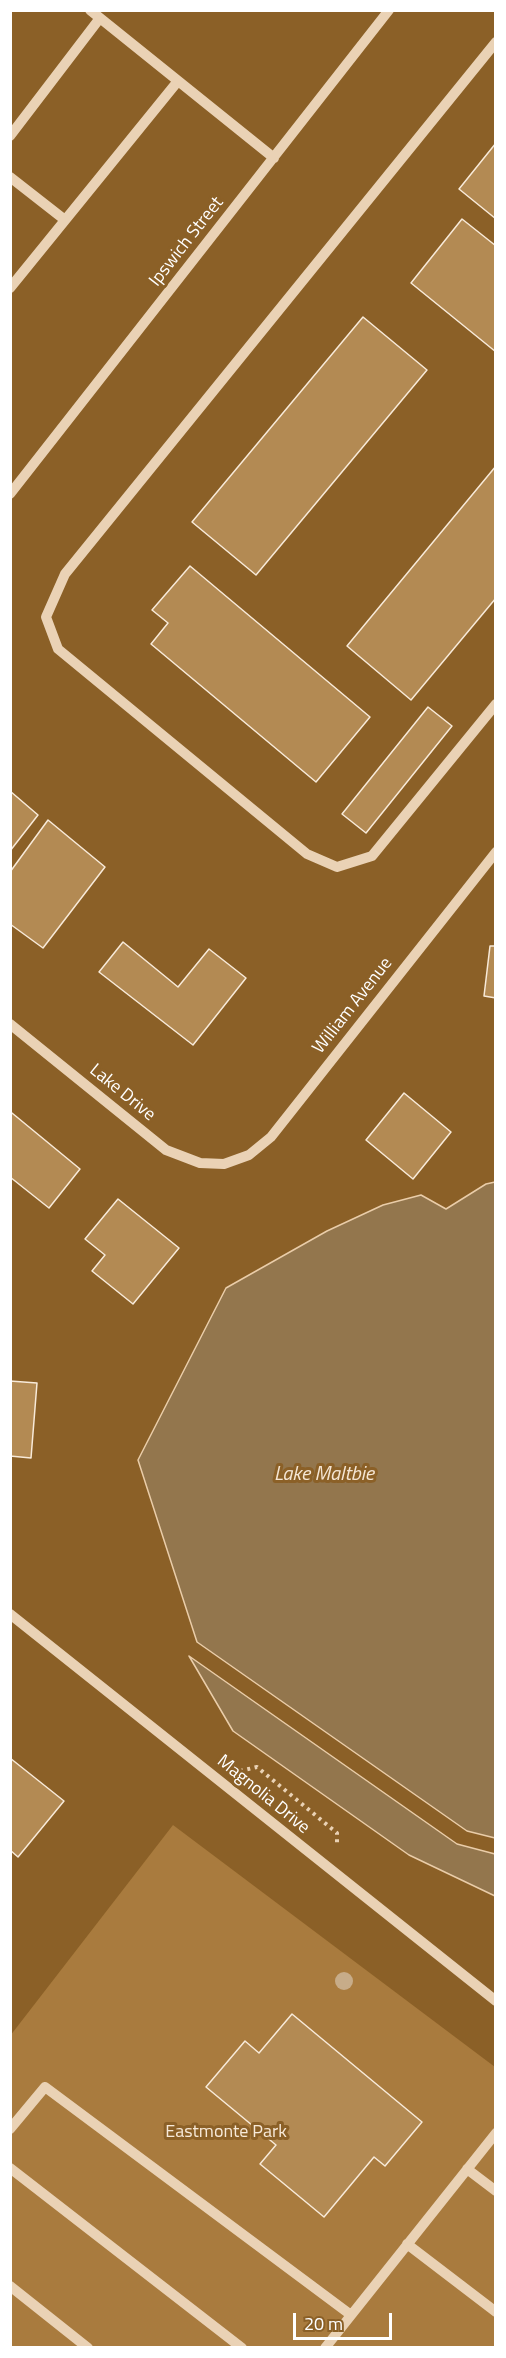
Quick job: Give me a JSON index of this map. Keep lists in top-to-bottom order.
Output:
{
  "streets": {
    "street": [
      "Ipswich Street",
      "William Avenue",
      "Lake Drive",
      "Magnolia Drive"
    ]
  },
  "crossings": [
    ["William Avenue", "Lake Drive"]
  ],
  "water": ["Lake Maltbie"],
  "parks": ["Eastmonte Park"],
  "scale_bar": "20 m"
}
